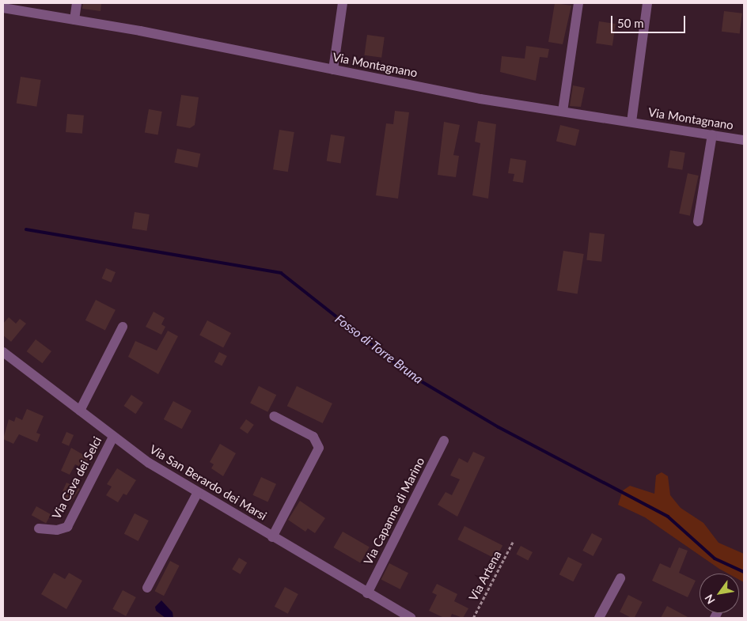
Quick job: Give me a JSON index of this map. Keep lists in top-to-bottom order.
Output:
{
  "streets": {
    "street": [
      "Via Montagnano",
      "Via Cava dei Selci",
      "Via San Berardo dei Marsi",
      "Via Capanne di Marino"
    ],
    "path": ["Via Artena"]
  },
  "crossings": [
    ["Via Cava dei Selci", "Via San Berardo dei Marsi"],
    ["Via San Berardo dei Marsi", "Via Capanne di Marino"]
  ],
  "water": ["Fosso di Torre Bruna"],
  "scale_bar": "50 m",
  "north": "bottom left"
}
